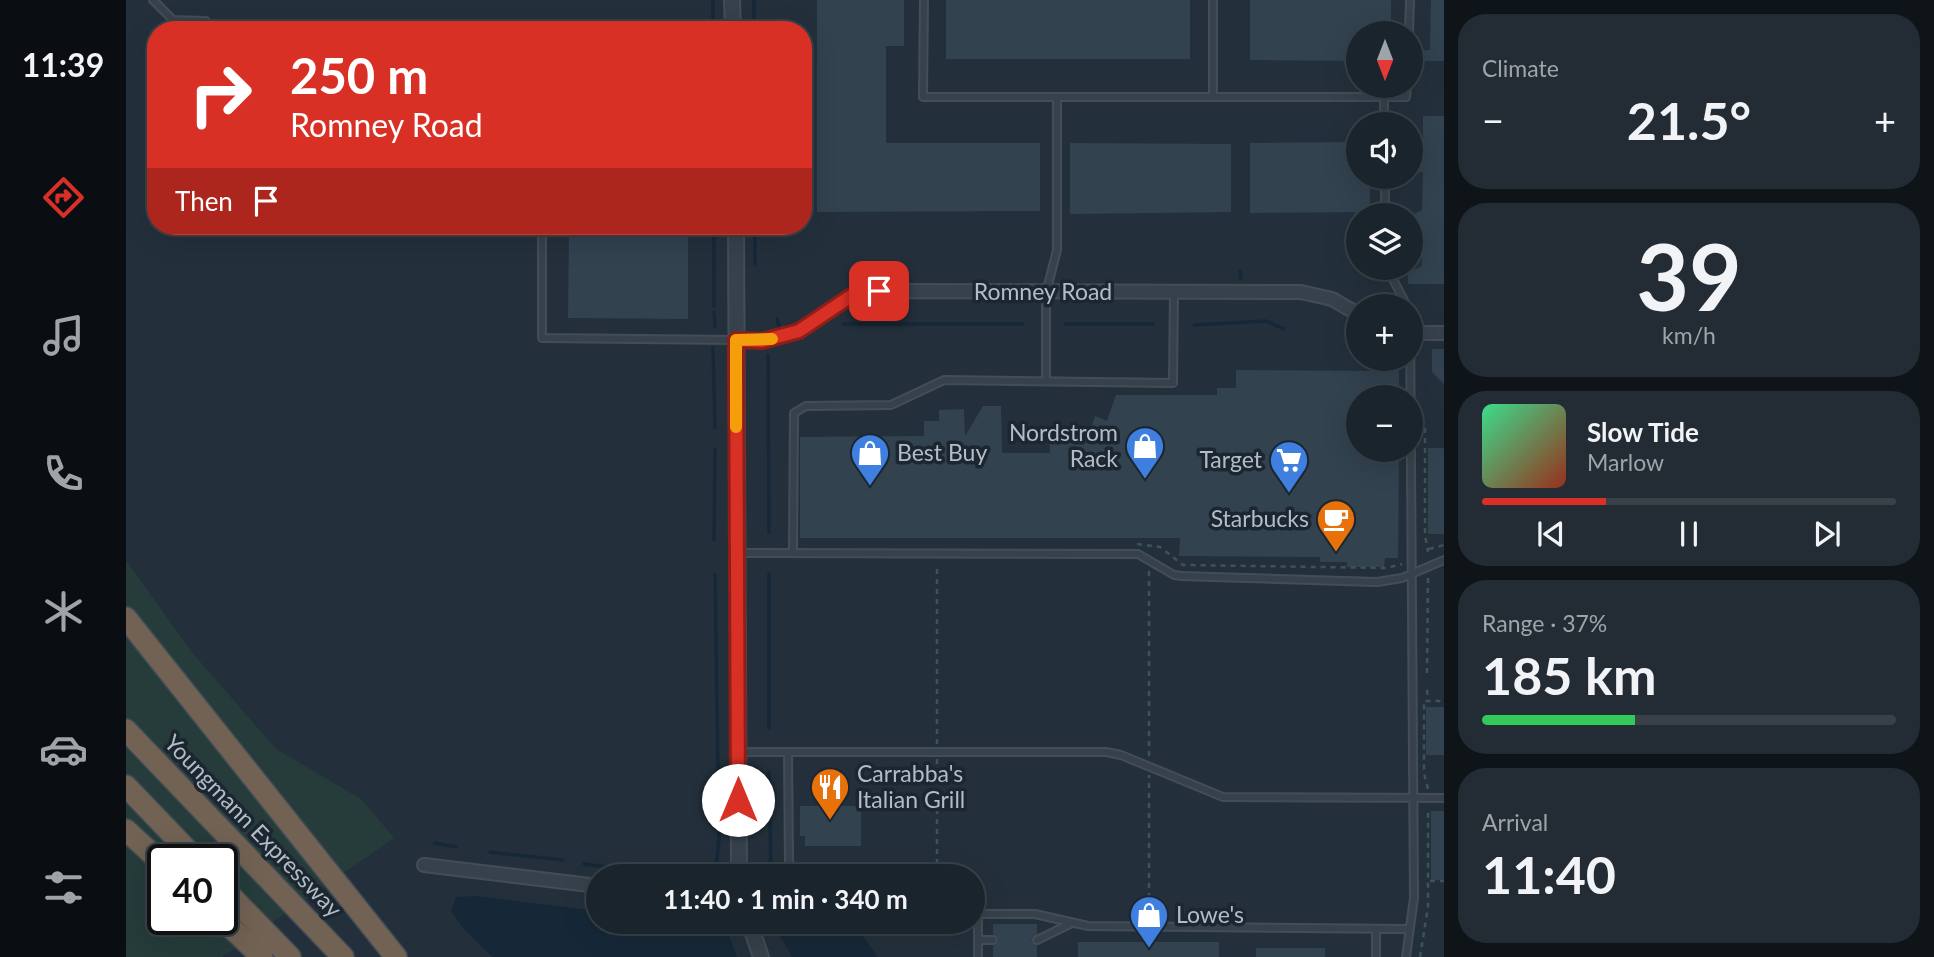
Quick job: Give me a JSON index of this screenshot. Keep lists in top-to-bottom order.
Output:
{
  "streets": {
    "highway": ["Youngmann Expressway"],
    "street": ["Romney Road"]
  },
  "places": {
    "shop": ["Nordstrom Rack", "Best Buy", "Lowe's"],
    "supermarket": ["Target"],
    "cafe": ["Starbucks"],
    "restaurant": ["Carrabba's Italian Grill"]
  },
  "north": "bottom",
  "page": {
    "tabs": "11:39",
    "tile": [
      "Climate",
      ["39", "km/h"],
      ["Range · 37%", "185 km"],
      ["Arrival", "11:40"]
    ],
    "map_buttons": ["+", "−"],
    "turn": ["250 m", "Romney Road"],
    "heat": ["−", "21.5°", "+"],
    "then": "Then",
    "song": ["Slow Tide", "Marlow"],
    "limit": "40",
    "trip": "11:40 · 1 min · 340 m"
  }
}
